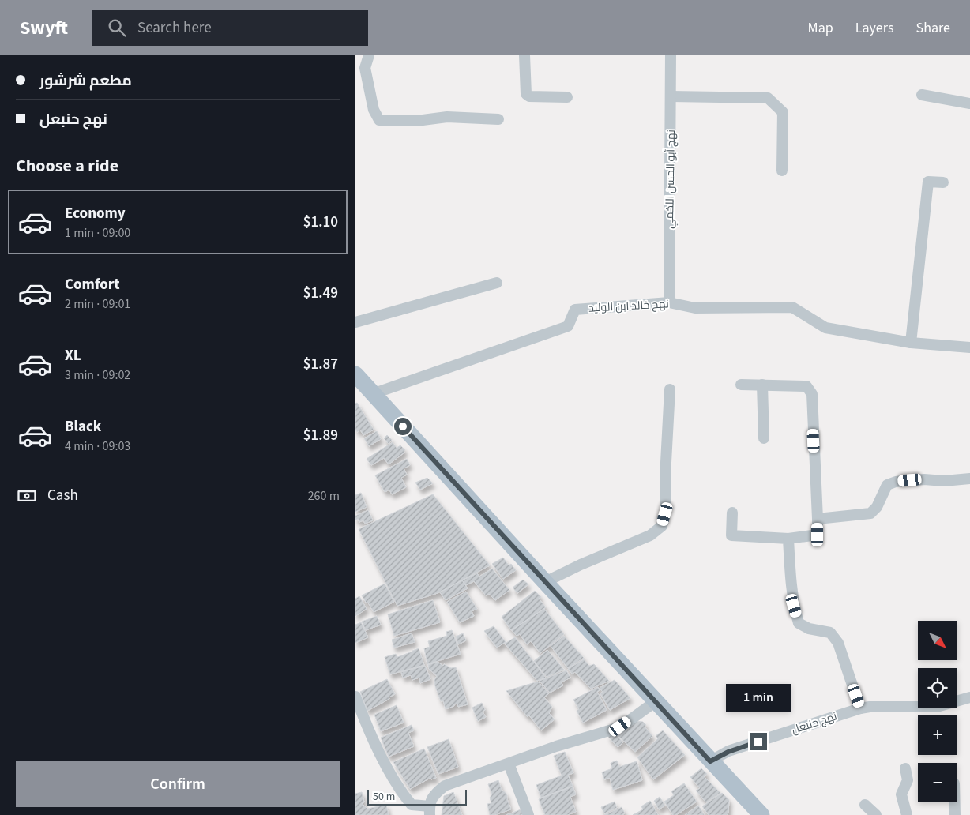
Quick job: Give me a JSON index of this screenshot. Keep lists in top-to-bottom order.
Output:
{
  "streets": {
    "street": ["نهج أبو الحسن اللخمي", "نهج خالد ابن الوليد", "نهج حنبعل"]
  },
  "crossings": [
    ["نهج أبو الحسن اللخمي", "نهج خالد ابن الوليد"]
  ],
  "scale_bar": "50 m",
  "north": "bottom right",
  "page": {
    "header": "Swyft",
    "search": "Search here",
    "nav": ["Map", "Layers", "Share"],
    "banner": ["مطعم شرشور", "نهج حنبعل"],
    "heading": "Choose a ride",
    "list": [
      {
        "name": "Economy",
        "note": "1 min · 09:00",
        "value": "$1.10"
      },
      {
        "name": "Comfort",
        "note": "2 min · 09:01",
        "value": "$1.49"
      },
      {
        "name": "XL",
        "note": "3 min · 09:02",
        "value": "$1.87"
      },
      {
        "name": "Black",
        "note": "4 min · 09:03",
        "value": "$1.89"
      }
    ],
    "pay": ["Cash", "260 m"],
    "map_buttons": ["+", "−"],
    "bubble": "1 min",
    "buttons": "Confirm",
    "scale": "50 m"
  }
}
